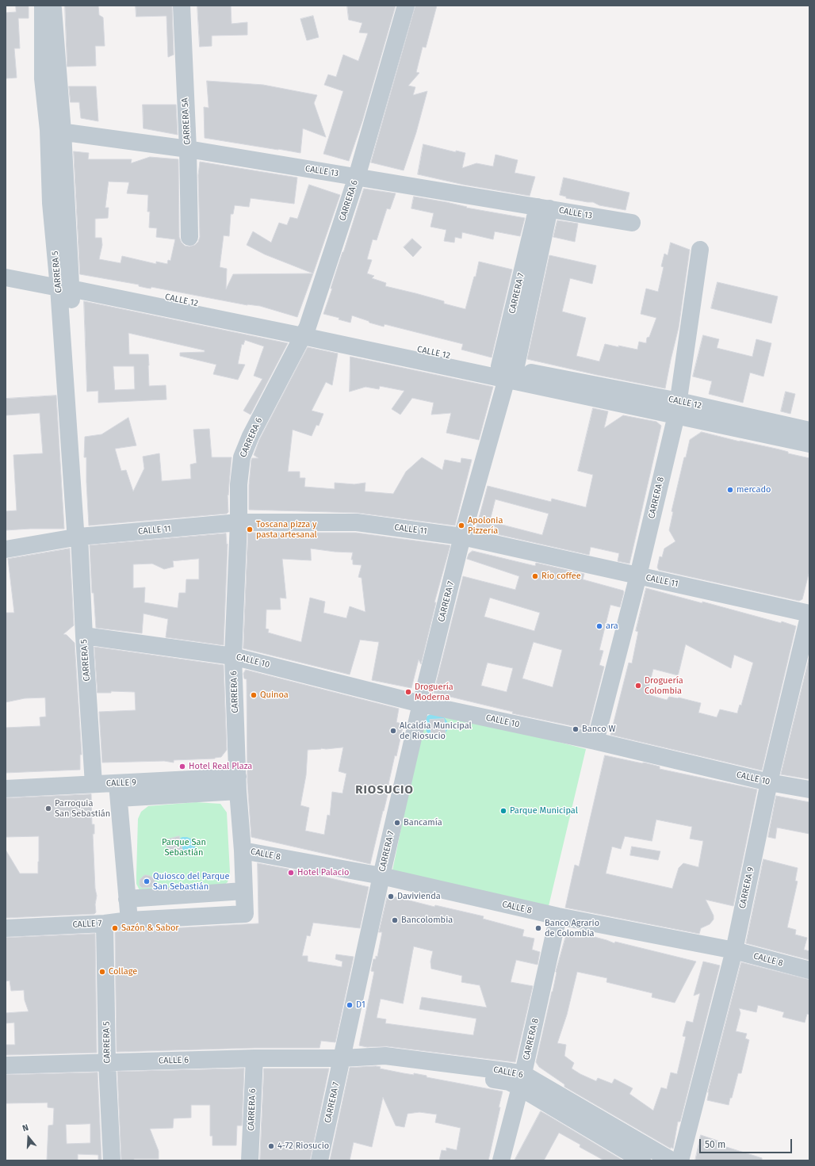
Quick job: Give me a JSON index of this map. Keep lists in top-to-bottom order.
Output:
{
  "streets": {
    "street": [
      "CARRERA 5A",
      "CALLE 13",
      "CARRERA 6",
      "CARRERA 5",
      "CARRERA 7",
      "CALLE 12",
      "CARRERA 8",
      "CALLE 11",
      "CALLE 10",
      "CALLE 9",
      "CALLE 8",
      "CARRERA 9",
      "CALLE 7",
      "CALLE 6"
    ]
  },
  "crossings": [
    ["CARRERA 5A", "CALLE 13"],
    ["CALLE 13", "CARRERA 6"],
    ["CALLE 13", "CARRERA 5"],
    ["CALLE 13", "CARRERA 7"],
    ["CARRERA 6", "CALLE 12"],
    ["CARRERA 6", "CALLE 11"],
    ["CARRERA 6", "CALLE 10"],
    ["CARRERA 6", "CALLE 9"],
    ["CARRERA 6", "CALLE 8"],
    ["CARRERA 6", "CALLE 7"],
    ["CARRERA 6", "CALLE 6"],
    ["CARRERA 5", "CALLE 12"],
    ["CARRERA 5", "CALLE 11"],
    ["CARRERA 5", "CALLE 10"],
    ["CARRERA 5", "CALLE 9"],
    ["CARRERA 5", "CALLE 7"],
    ["CARRERA 5", "CALLE 6"],
    ["CARRERA 7", "CALLE 12"],
    ["CARRERA 7", "CALLE 11"],
    ["CARRERA 7", "CALLE 10"],
    ["CARRERA 7", "CALLE 8"],
    ["CARRERA 7", "CALLE 6"],
    ["CALLE 12", "CARRERA 8"],
    ["CARRERA 8", "CALLE 11"],
    ["CARRERA 8", "CALLE 10"],
    ["CARRERA 8", "CALLE 8"],
    ["CARRERA 8", "CALLE 6"],
    ["CALLE 11", "CARRERA 9"],
    ["CALLE 10", "CARRERA 9"],
    ["CALLE 8", "CARRERA 9"]
  ],
  "districts": ["RIOSUCIO"],
  "parks": ["Parque San Sebastián"],
  "places": [
    "mercado",
    "Apolonia Pizzería",
    "Toscana pizza y pasta artesanal",
    "Río coffee",
    "ara",
    "Droguería Colombia",
    "Droguería Moderna",
    "Quinoa",
    "Banco W",
    "Alcaldía Municipal de Riosucio",
    "Hotel Real Plaza",
    "Parroquia San Sebastián",
    "Parque Municipal",
    "Bancamía",
    "Hotel Palacio",
    "Quiosco del Parque San Sebastián",
    "Davivienda",
    "Bancolombia",
    "Sazón & Sabor",
    "Banco Agrario de Colombia",
    "Collage",
    "D1",
    "4-72 Riosucio"
  ],
  "scale_bar": "50 m",
  "north": "top"
}
